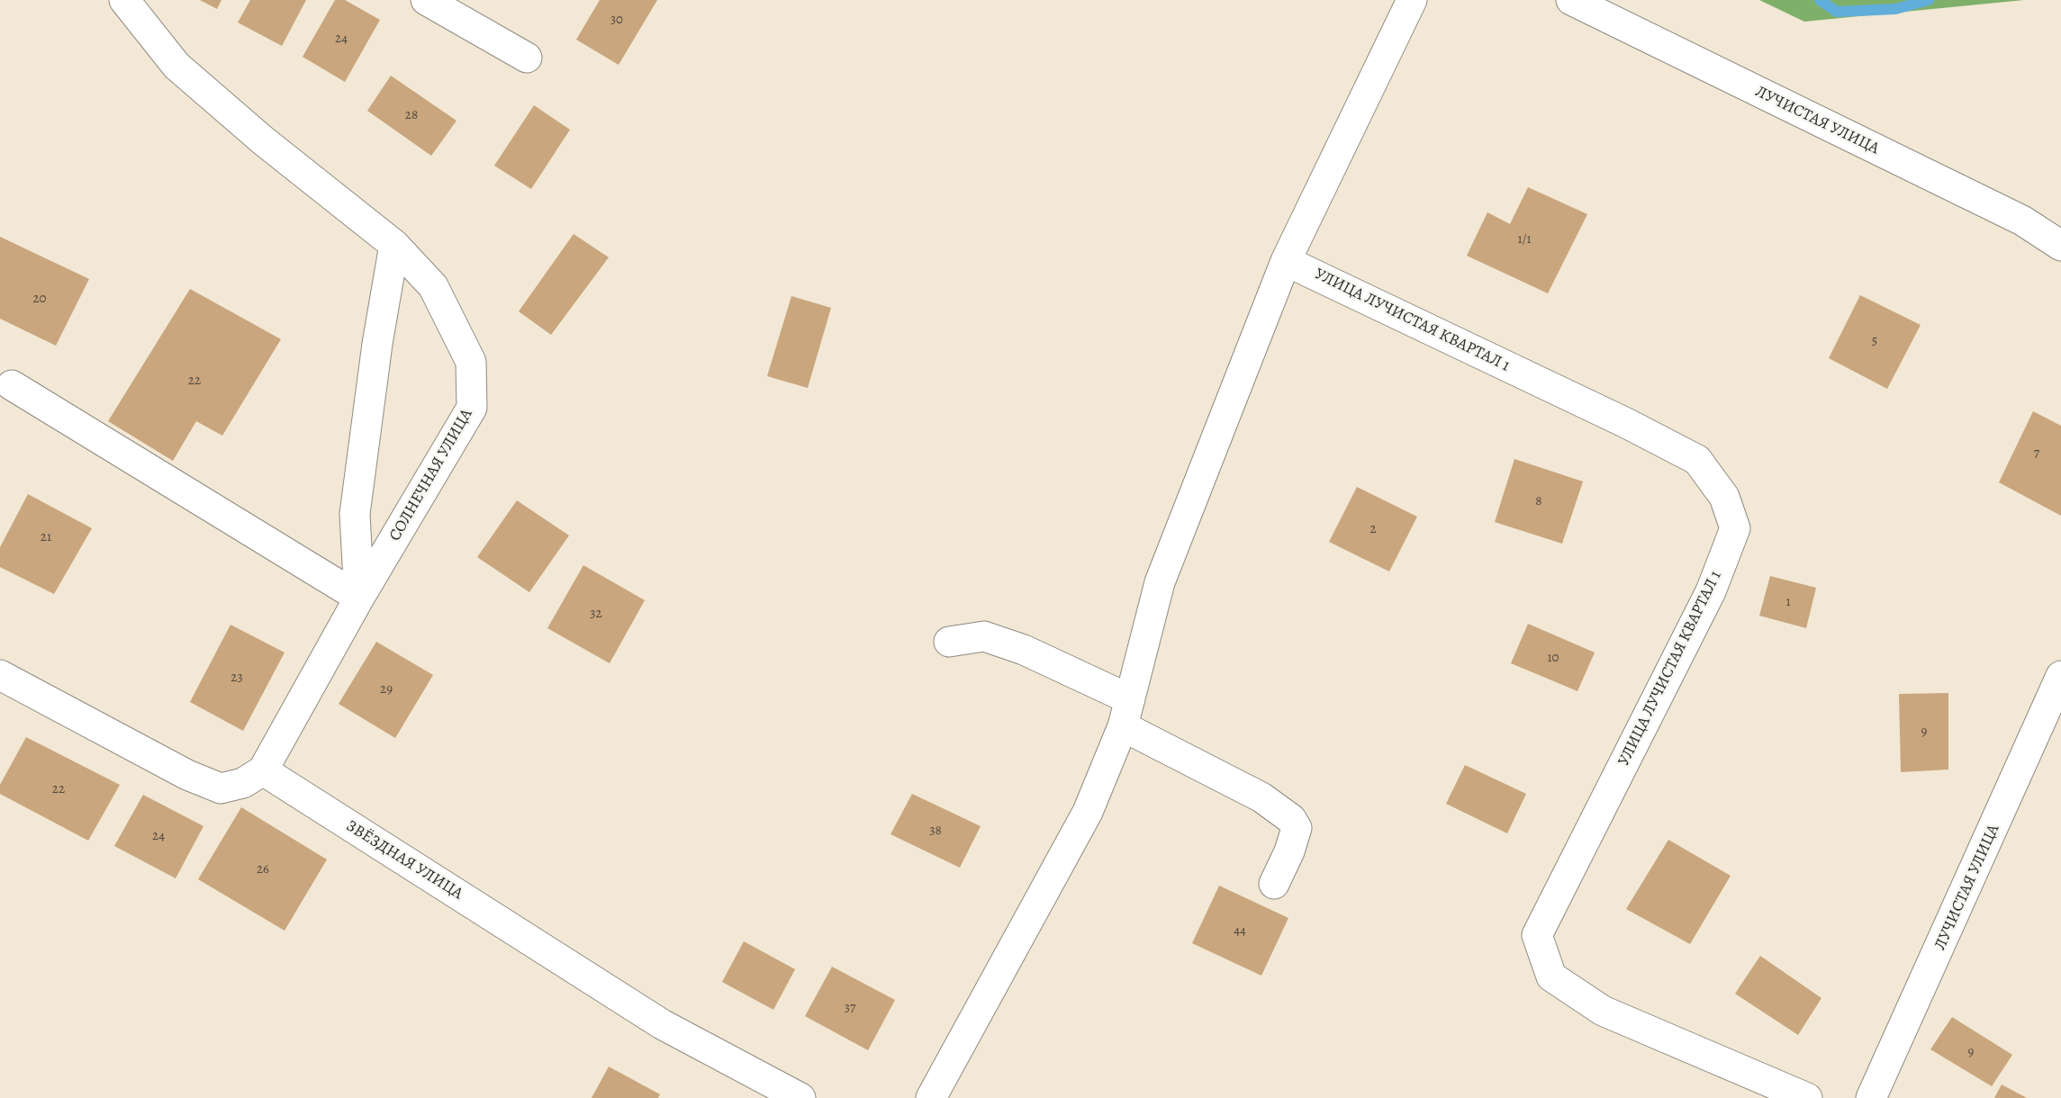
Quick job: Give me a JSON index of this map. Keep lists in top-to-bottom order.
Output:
{
  "streets": {
    "street": [
      "ЛУЧИСТАЯ УЛИЦА",
      "УЛИЦА ЛУЧИСТАЯ КВАРТАЛ 1",
      "СОЛНЕЧНАЯ УЛИЦА",
      "ЗВЁЗДНАЯ УЛИЦА"
    ]
  },
  "crossings": [
    ["СОЛНЕЧНАЯ УЛИЦА", "ЗВЁЗДНАЯ УЛИЦА"]
  ],
  "house_numbers": [
    "30",
    "24",
    "28",
    "1/1",
    "20",
    "5",
    "22",
    "7",
    "8",
    "2",
    "21",
    "1",
    "32",
    "10",
    "23",
    "29",
    "9",
    "22",
    "38",
    "24",
    "26",
    "44",
    "37",
    "9"
  ]
}
